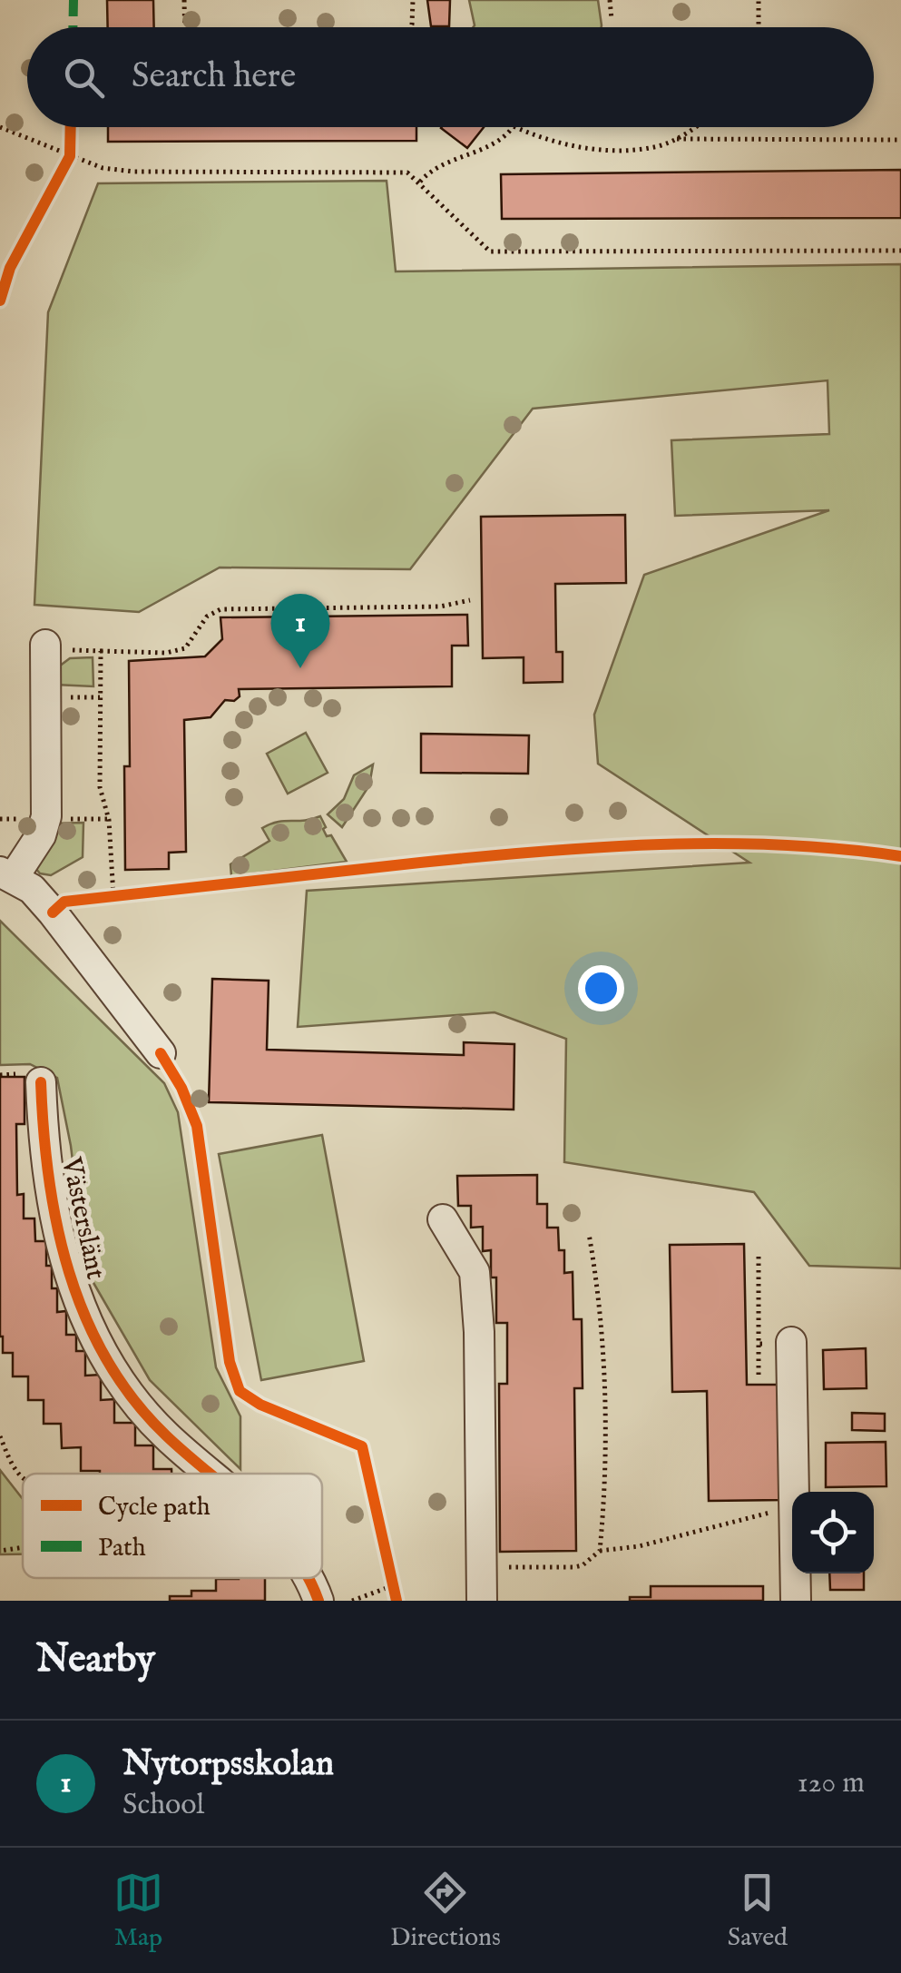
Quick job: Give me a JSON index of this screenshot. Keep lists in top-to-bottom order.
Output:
{
  "streets": {
    "street": ["Västerslänt"]
  },
  "legend": ["Cycle path", "Path"],
  "page": {
    "search": "Search here",
    "pins": "1",
    "heading": "Nearby",
    "list": [
      {
        "mark": "1",
        "name": "Nytorpsskolan",
        "note": "School",
        "value": "120 m"
      }
    ],
    "nav": ["Map", "Directions", "Saved"]
  }
}
